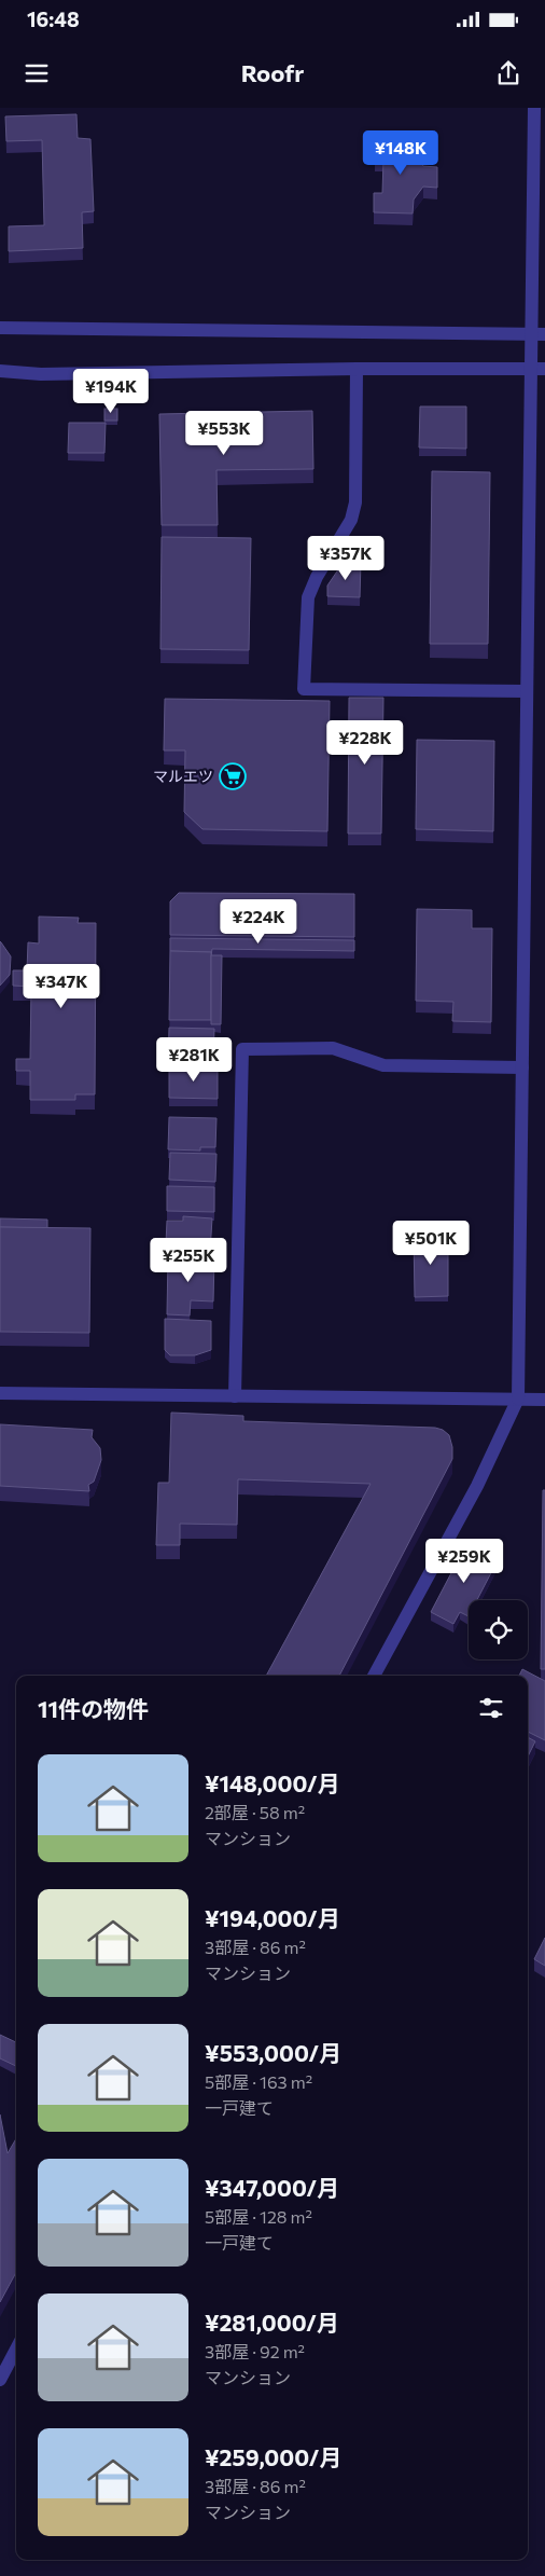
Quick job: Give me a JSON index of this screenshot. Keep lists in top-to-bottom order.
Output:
{
  "places": {
    "supermarket": ["マルエツ"]
  },
  "page": {
    "status": "16:48",
    "header": "Roofr",
    "price": [
      "¥148K",
      "¥194K",
      "¥553K",
      "¥357K",
      "¥228K",
      "¥224K",
      "¥347K",
      "¥281K",
      "¥501K",
      "¥255K",
      "¥259K"
    ],
    "heading": "11件の物件",
    "list": [
      {
        "name": "¥148,000/月",
        "note": "2部屋 · 58 m² · マンション"
      },
      {
        "name": "¥194,000/月",
        "note": "3部屋 · 86 m² · マンション"
      },
      {
        "name": "¥553,000/月",
        "note": "5部屋 · 163 m² · 一戸建て"
      },
      {
        "name": "¥347,000/月",
        "note": "5部屋 · 128 m² · 一戸建て"
      },
      {
        "name": "¥281,000/月",
        "note": "3部屋 · 92 m² · マンション"
      },
      {
        "name": "¥259,000/月",
        "note": "3部屋 · 86 m² · マンション"
      }
    ]
  }
}
